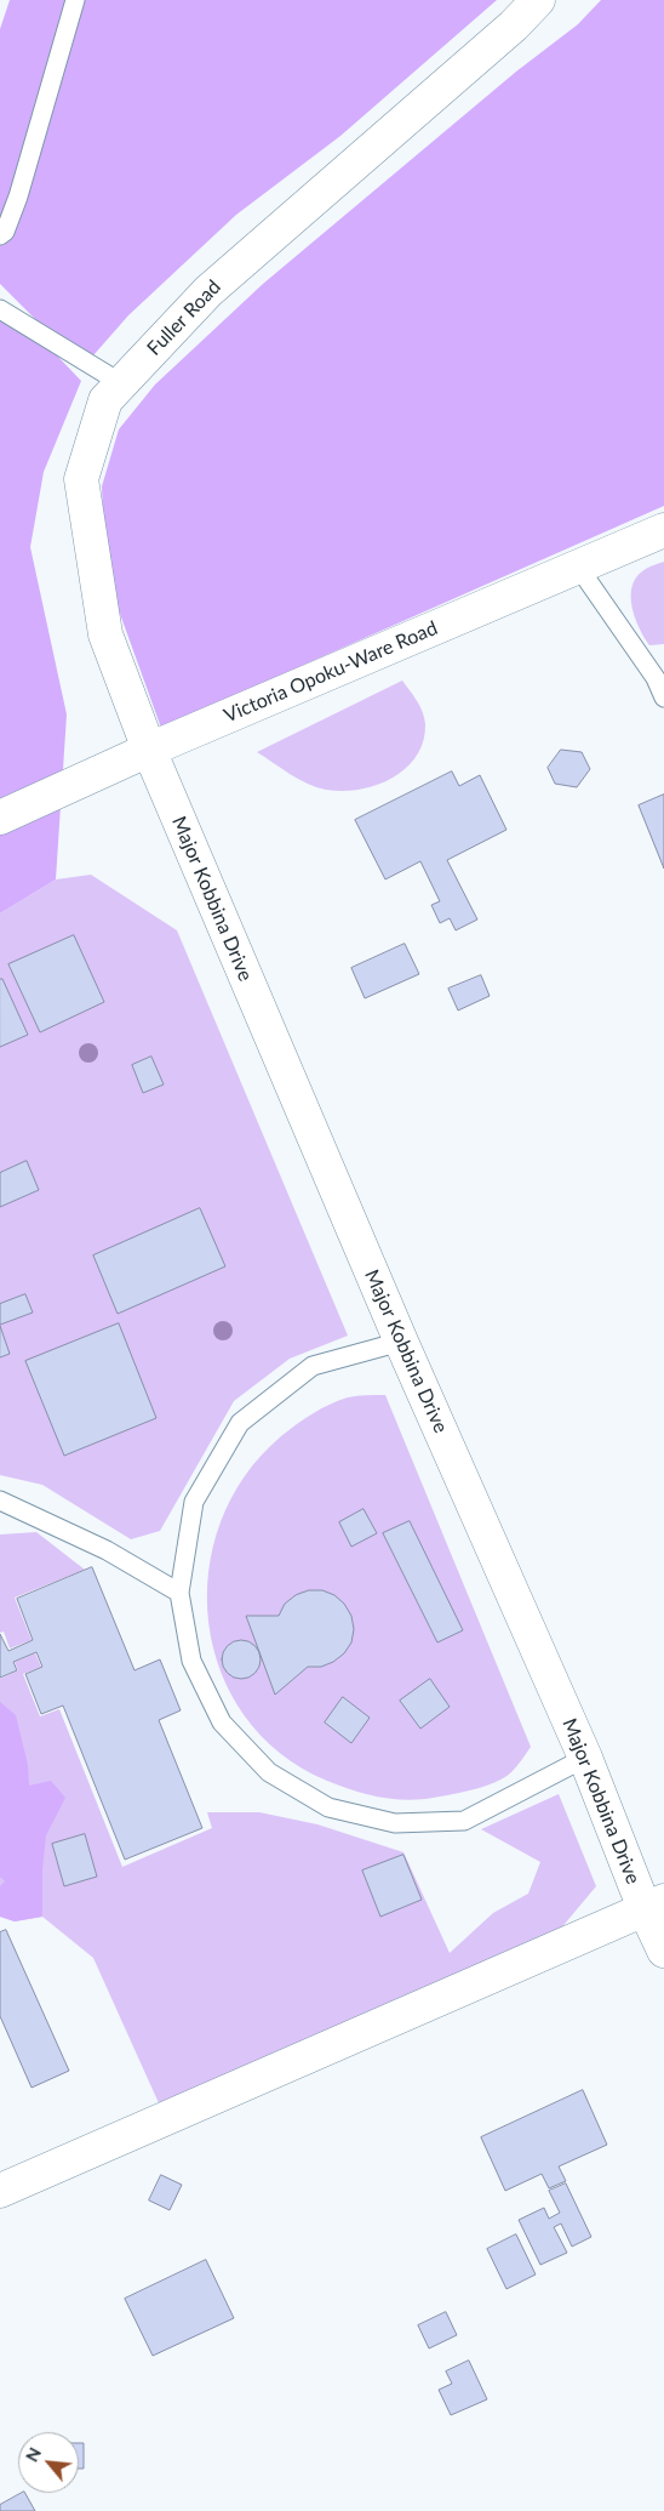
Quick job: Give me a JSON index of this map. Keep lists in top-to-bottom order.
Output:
{
  "streets": {
    "street": ["Fuller Road", "Victoria Opoku-Ware Road", "Major Kobbina Drive"]
  },
  "crossings": [
    ["Fuller Road", "Victoria Opoku-Ware Road"],
    ["Fuller Road", "Major Kobbina Drive"],
    ["Victoria Opoku-Ware Road", "Major Kobbina Drive"]
  ],
  "north": "top left"
}
